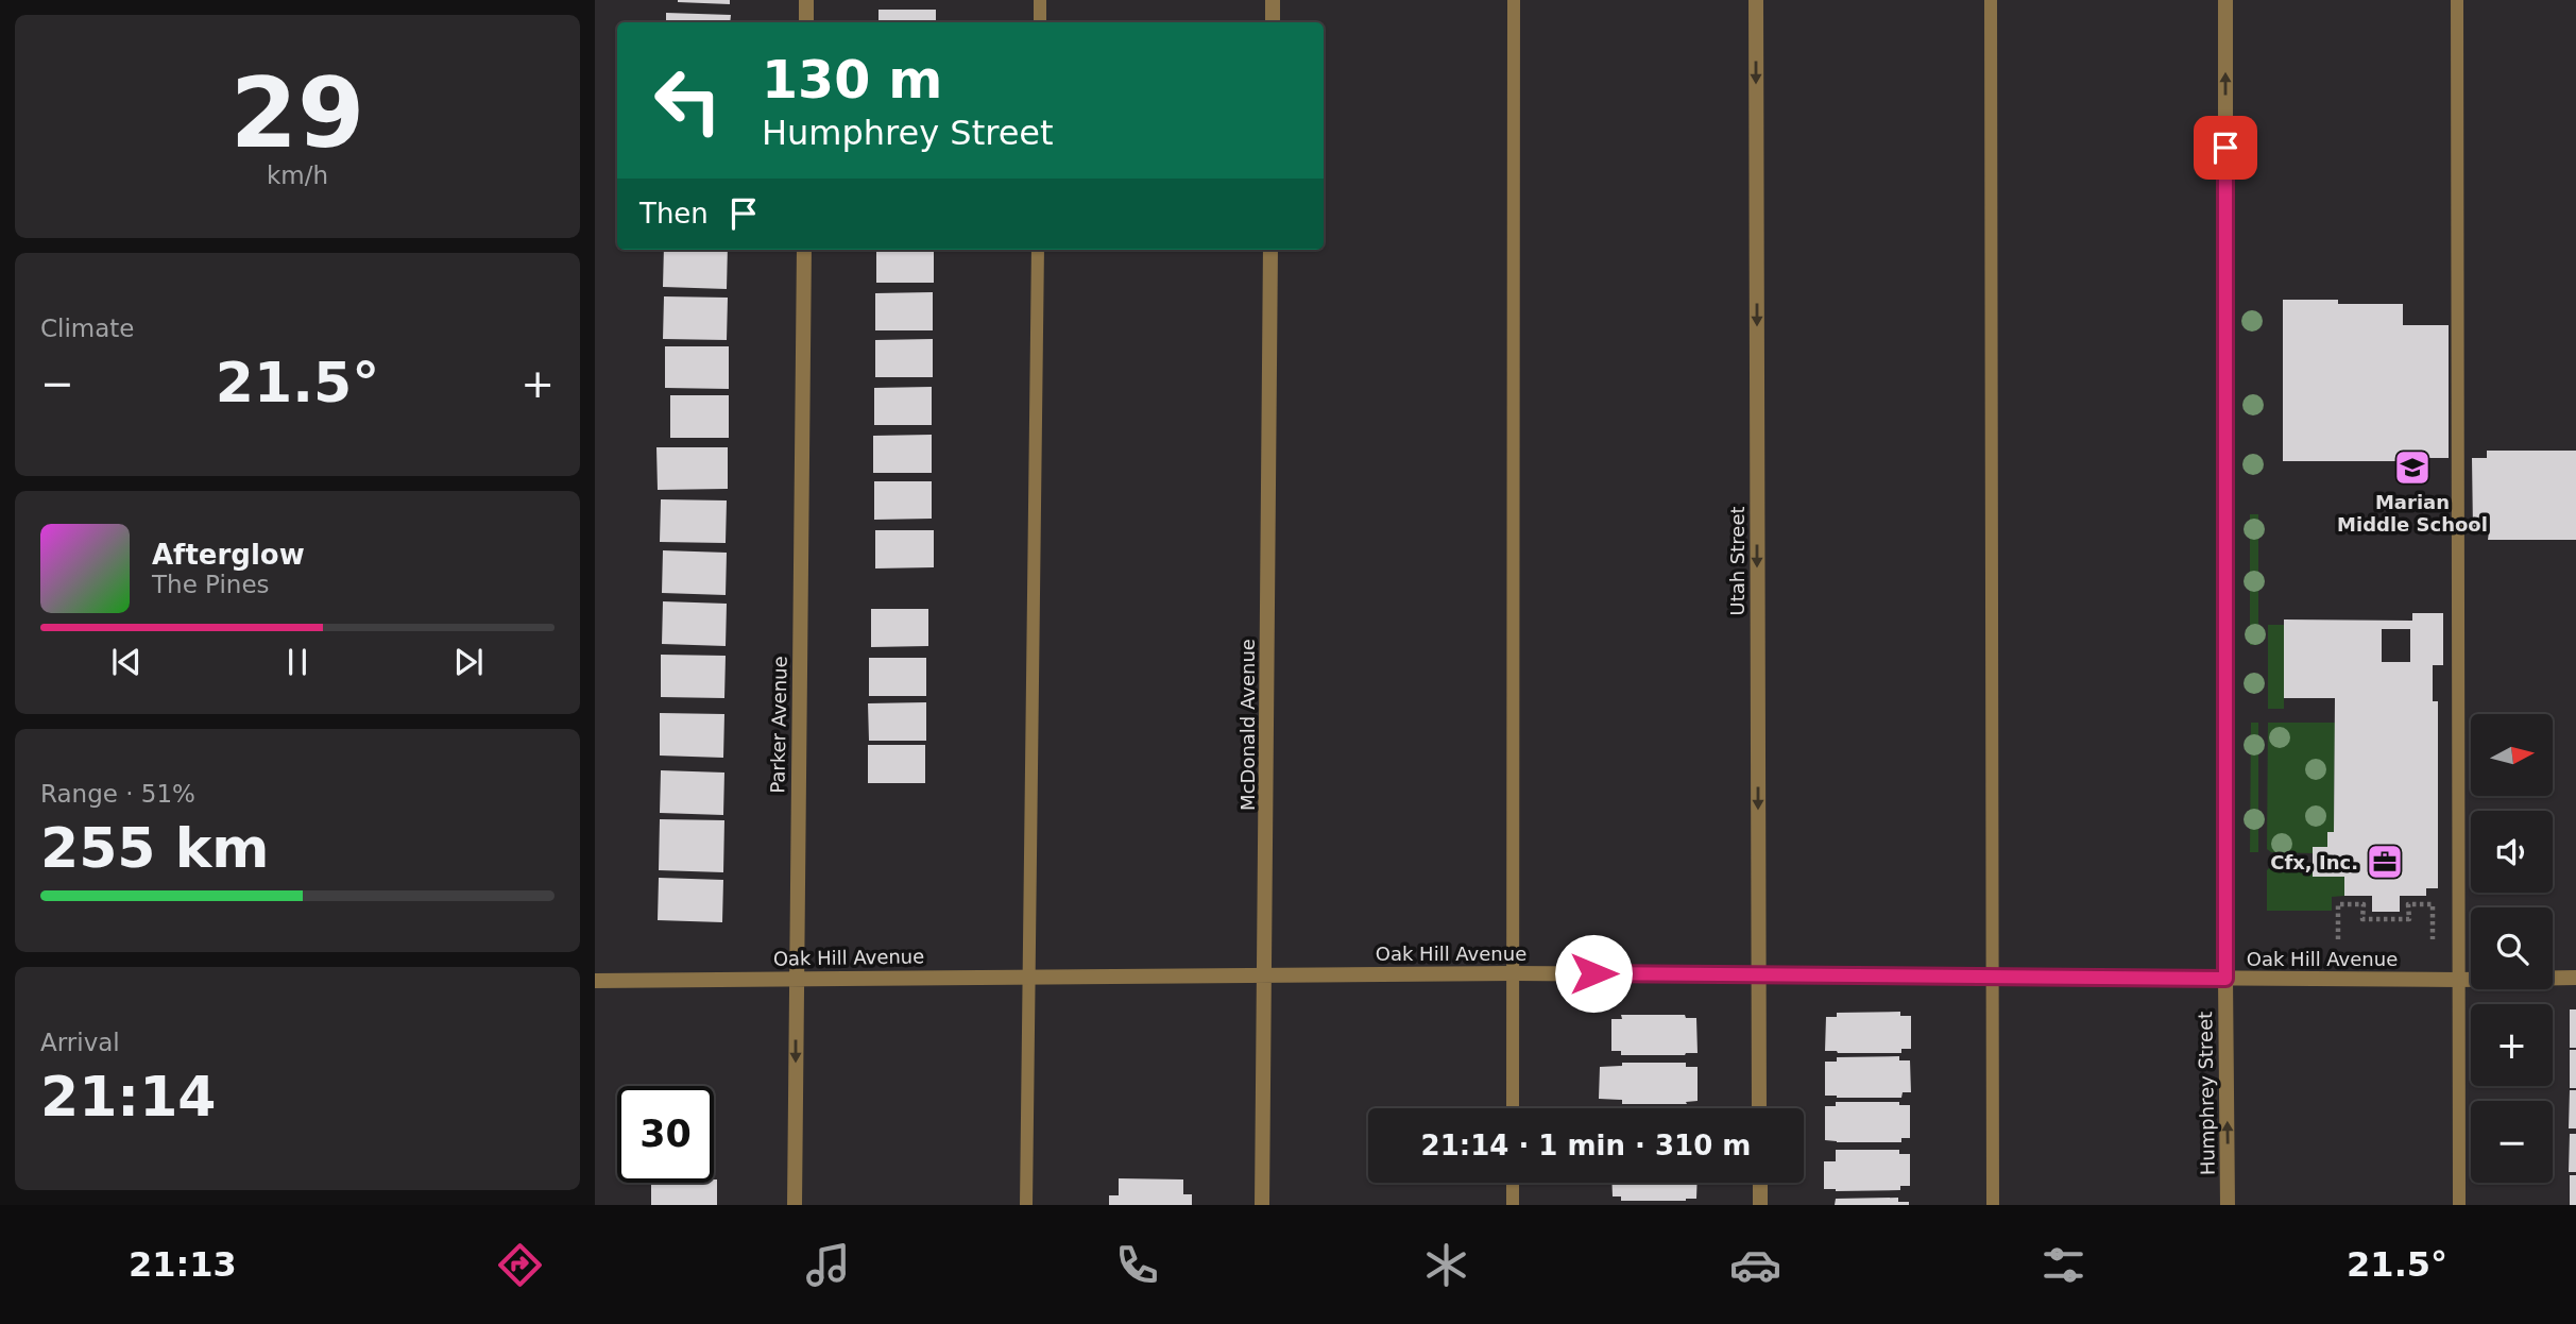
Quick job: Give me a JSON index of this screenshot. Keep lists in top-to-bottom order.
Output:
{
  "streets": {
    "street": [
      "Utah Street",
      "Parker Avenue",
      "McDonald Avenue",
      "Oak Hill Avenue",
      "Humphrey Street"
    ]
  },
  "crossings": [
    ["Utah Street", "Oak Hill Avenue"],
    ["Parker Avenue", "Oak Hill Avenue"],
    ["McDonald Avenue", "Oak Hill Avenue"],
    ["Oak Hill Avenue", "Humphrey Street"]
  ],
  "one_way": ["Utah Street", "Humphrey Street"],
  "places": {
    "school or university": ["Marian Middle School"],
    "office": ["Cfx, Inc."]
  },
  "north": "right",
  "page": {
    "tile": [
      ["29", "km/h"],
      "Climate",
      ["Range · 51%", "255 km"],
      ["Arrival", "21:14"]
    ],
    "turn": ["130 m", "Humphrey Street"],
    "then": "Then",
    "heat": ["−", "21.5°", "+"],
    "song": ["Afterglow", "The Pines"],
    "map_buttons": ["+", "−"],
    "limit": "30",
    "trip": "21:14 · 1 min · 310 m",
    "tabs": ["21:13", "21.5°"]
  }
}
